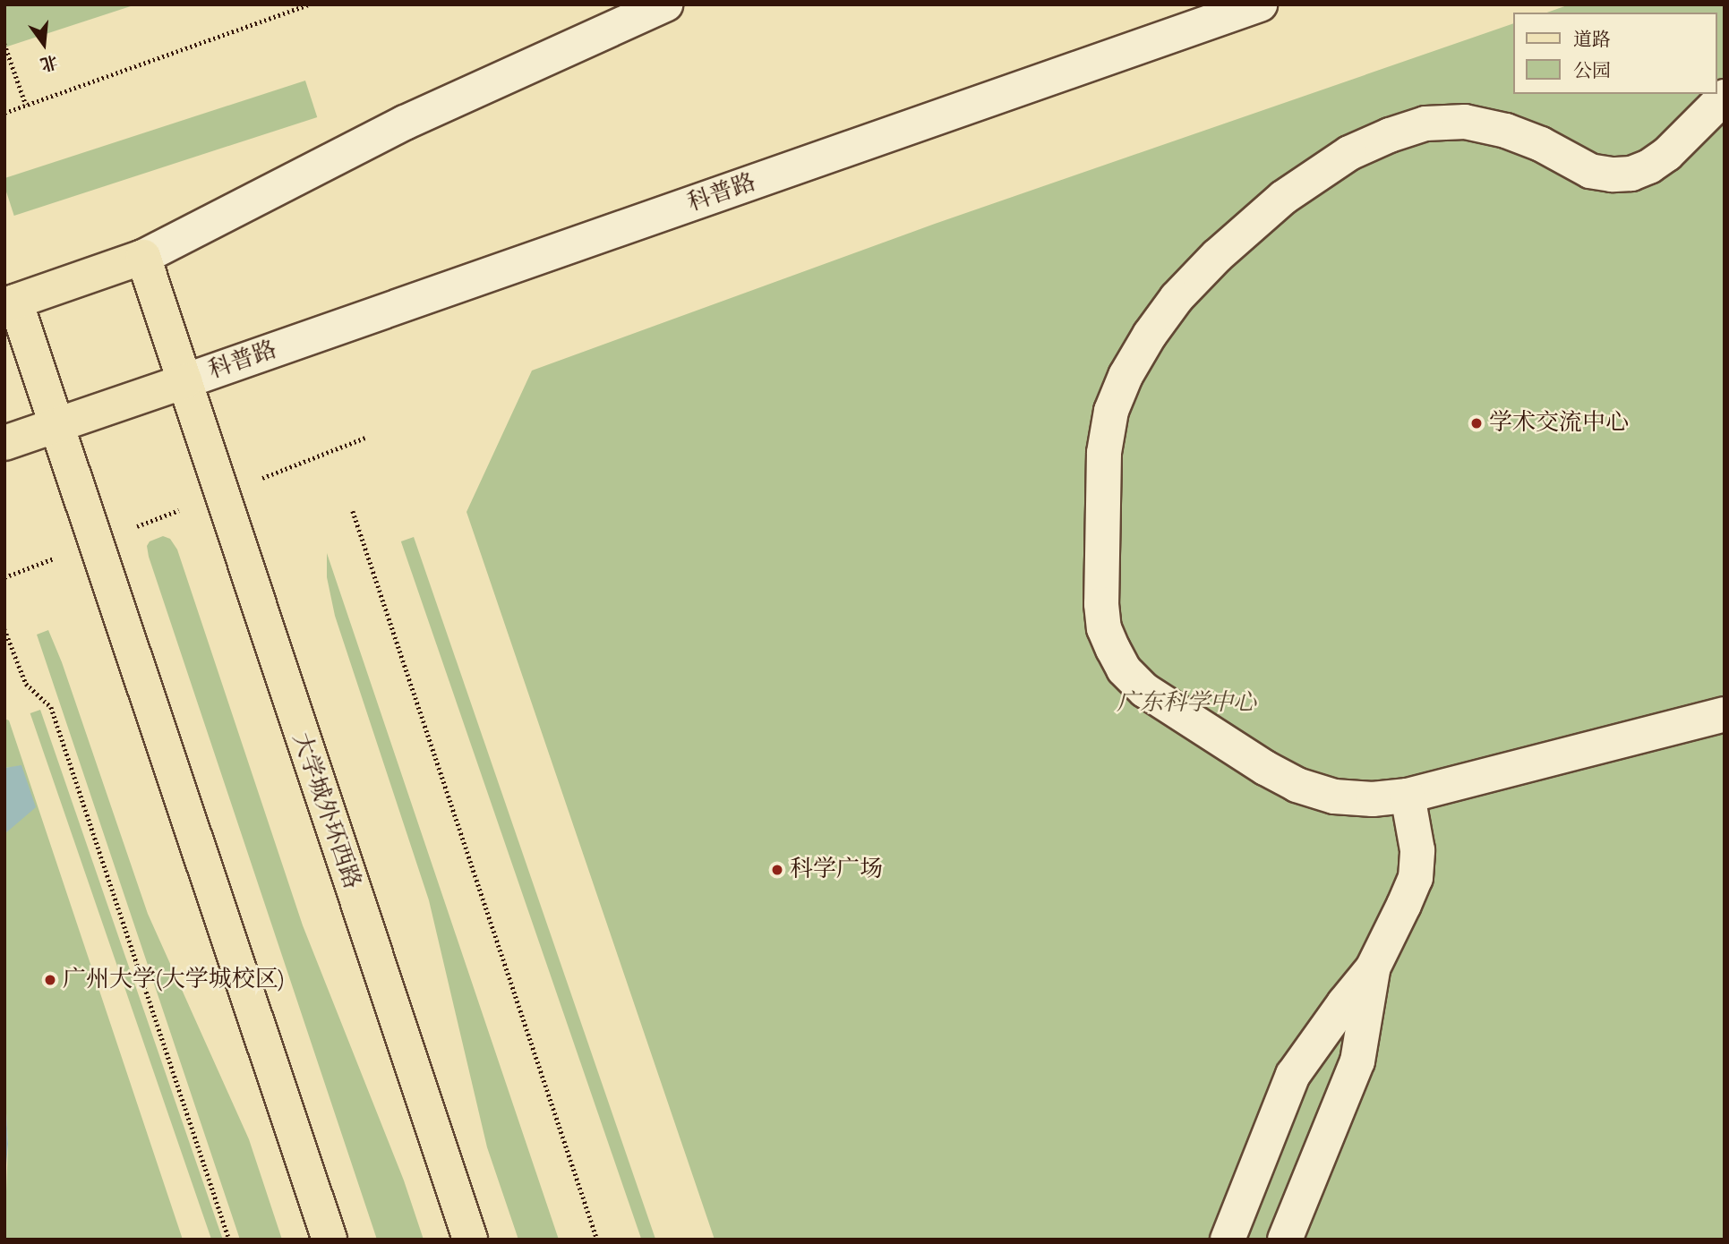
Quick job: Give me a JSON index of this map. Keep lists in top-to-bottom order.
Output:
{
  "streets": {
    "main road": ["大学城外环西路"],
    "street": ["科普路"]
  },
  "crossings": [
    ["科普路", "大学城外环西路"]
  ],
  "parks": ["广东科学中心"],
  "places": ["学术交流中心", "科学广场", "广州大学(大学城校区)"],
  "legend": ["道路", "公园"],
  "north": "bottom"
}
